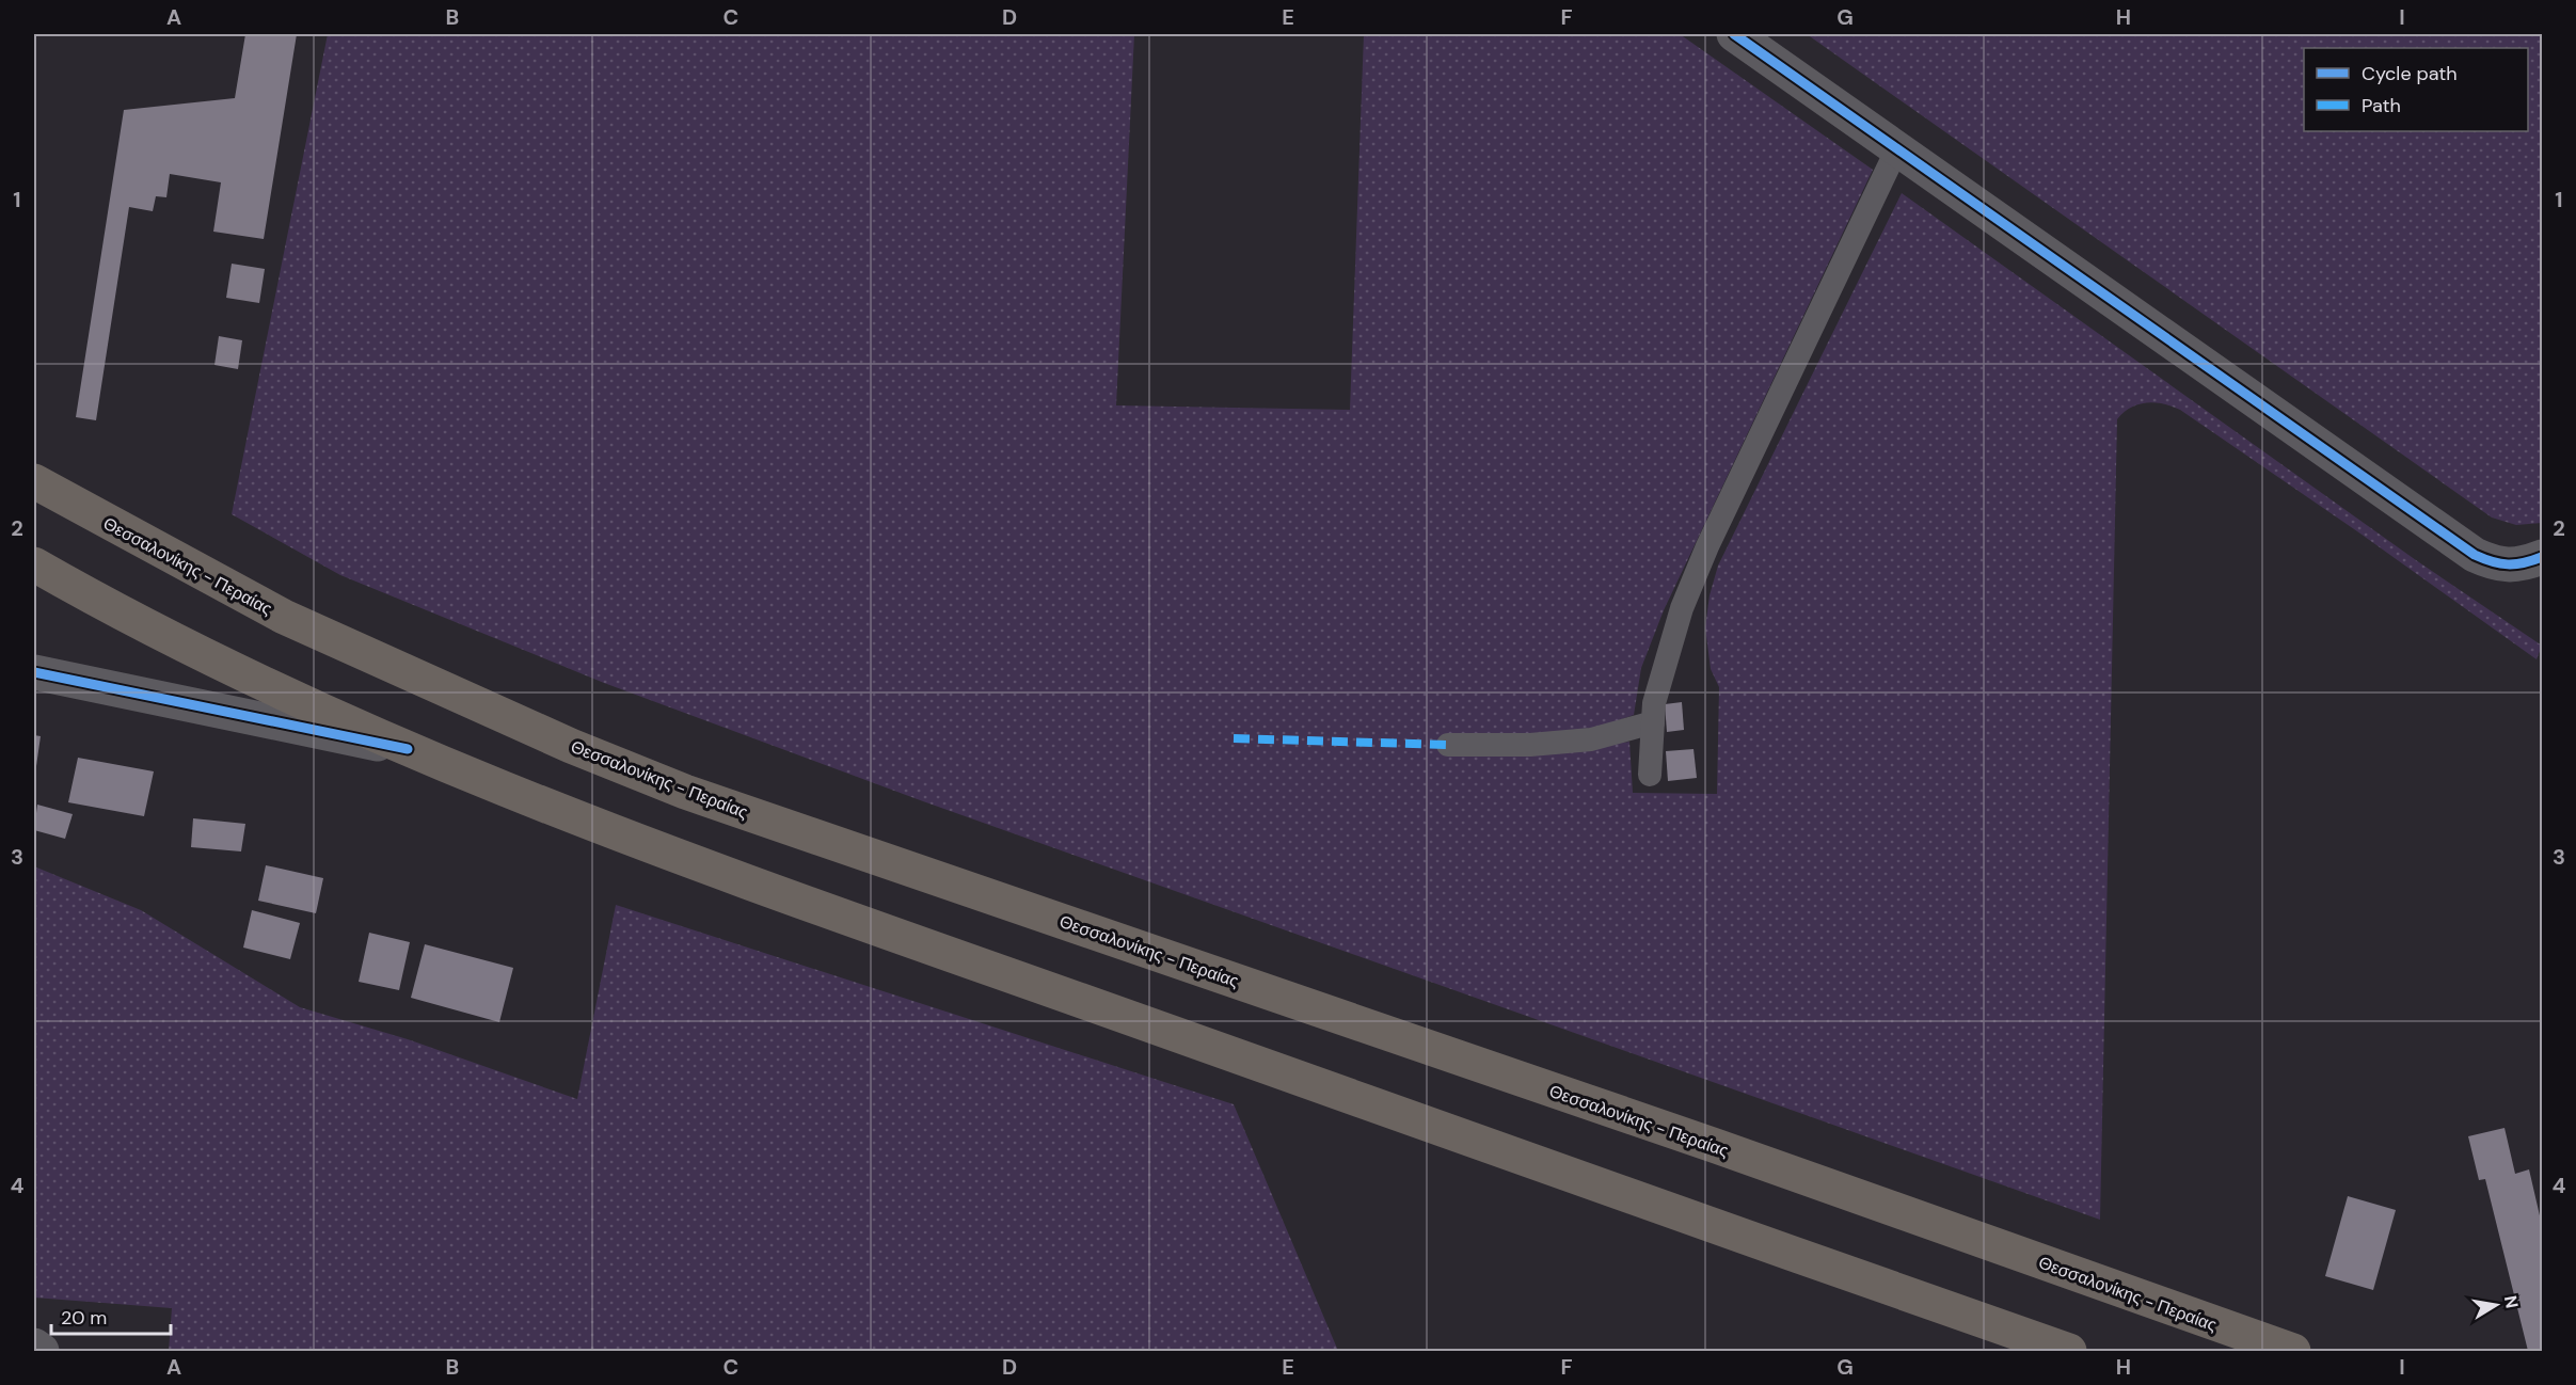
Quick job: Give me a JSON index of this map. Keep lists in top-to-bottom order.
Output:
{
  "streets": {
    "main road": ["Θεσσαλονίκης - Περαίας"]
  },
  "legend": ["Cycle path", "Path"],
  "scale_bar": "20 m",
  "north": "right",
  "grid": {
    "columns": [
      "A",
      "B",
      "C",
      "D",
      "E",
      "F",
      "G",
      "H",
      "I"
    ],
    "rows": [
      "1",
      "2",
      "3",
      "4"
    ]
  }
}
